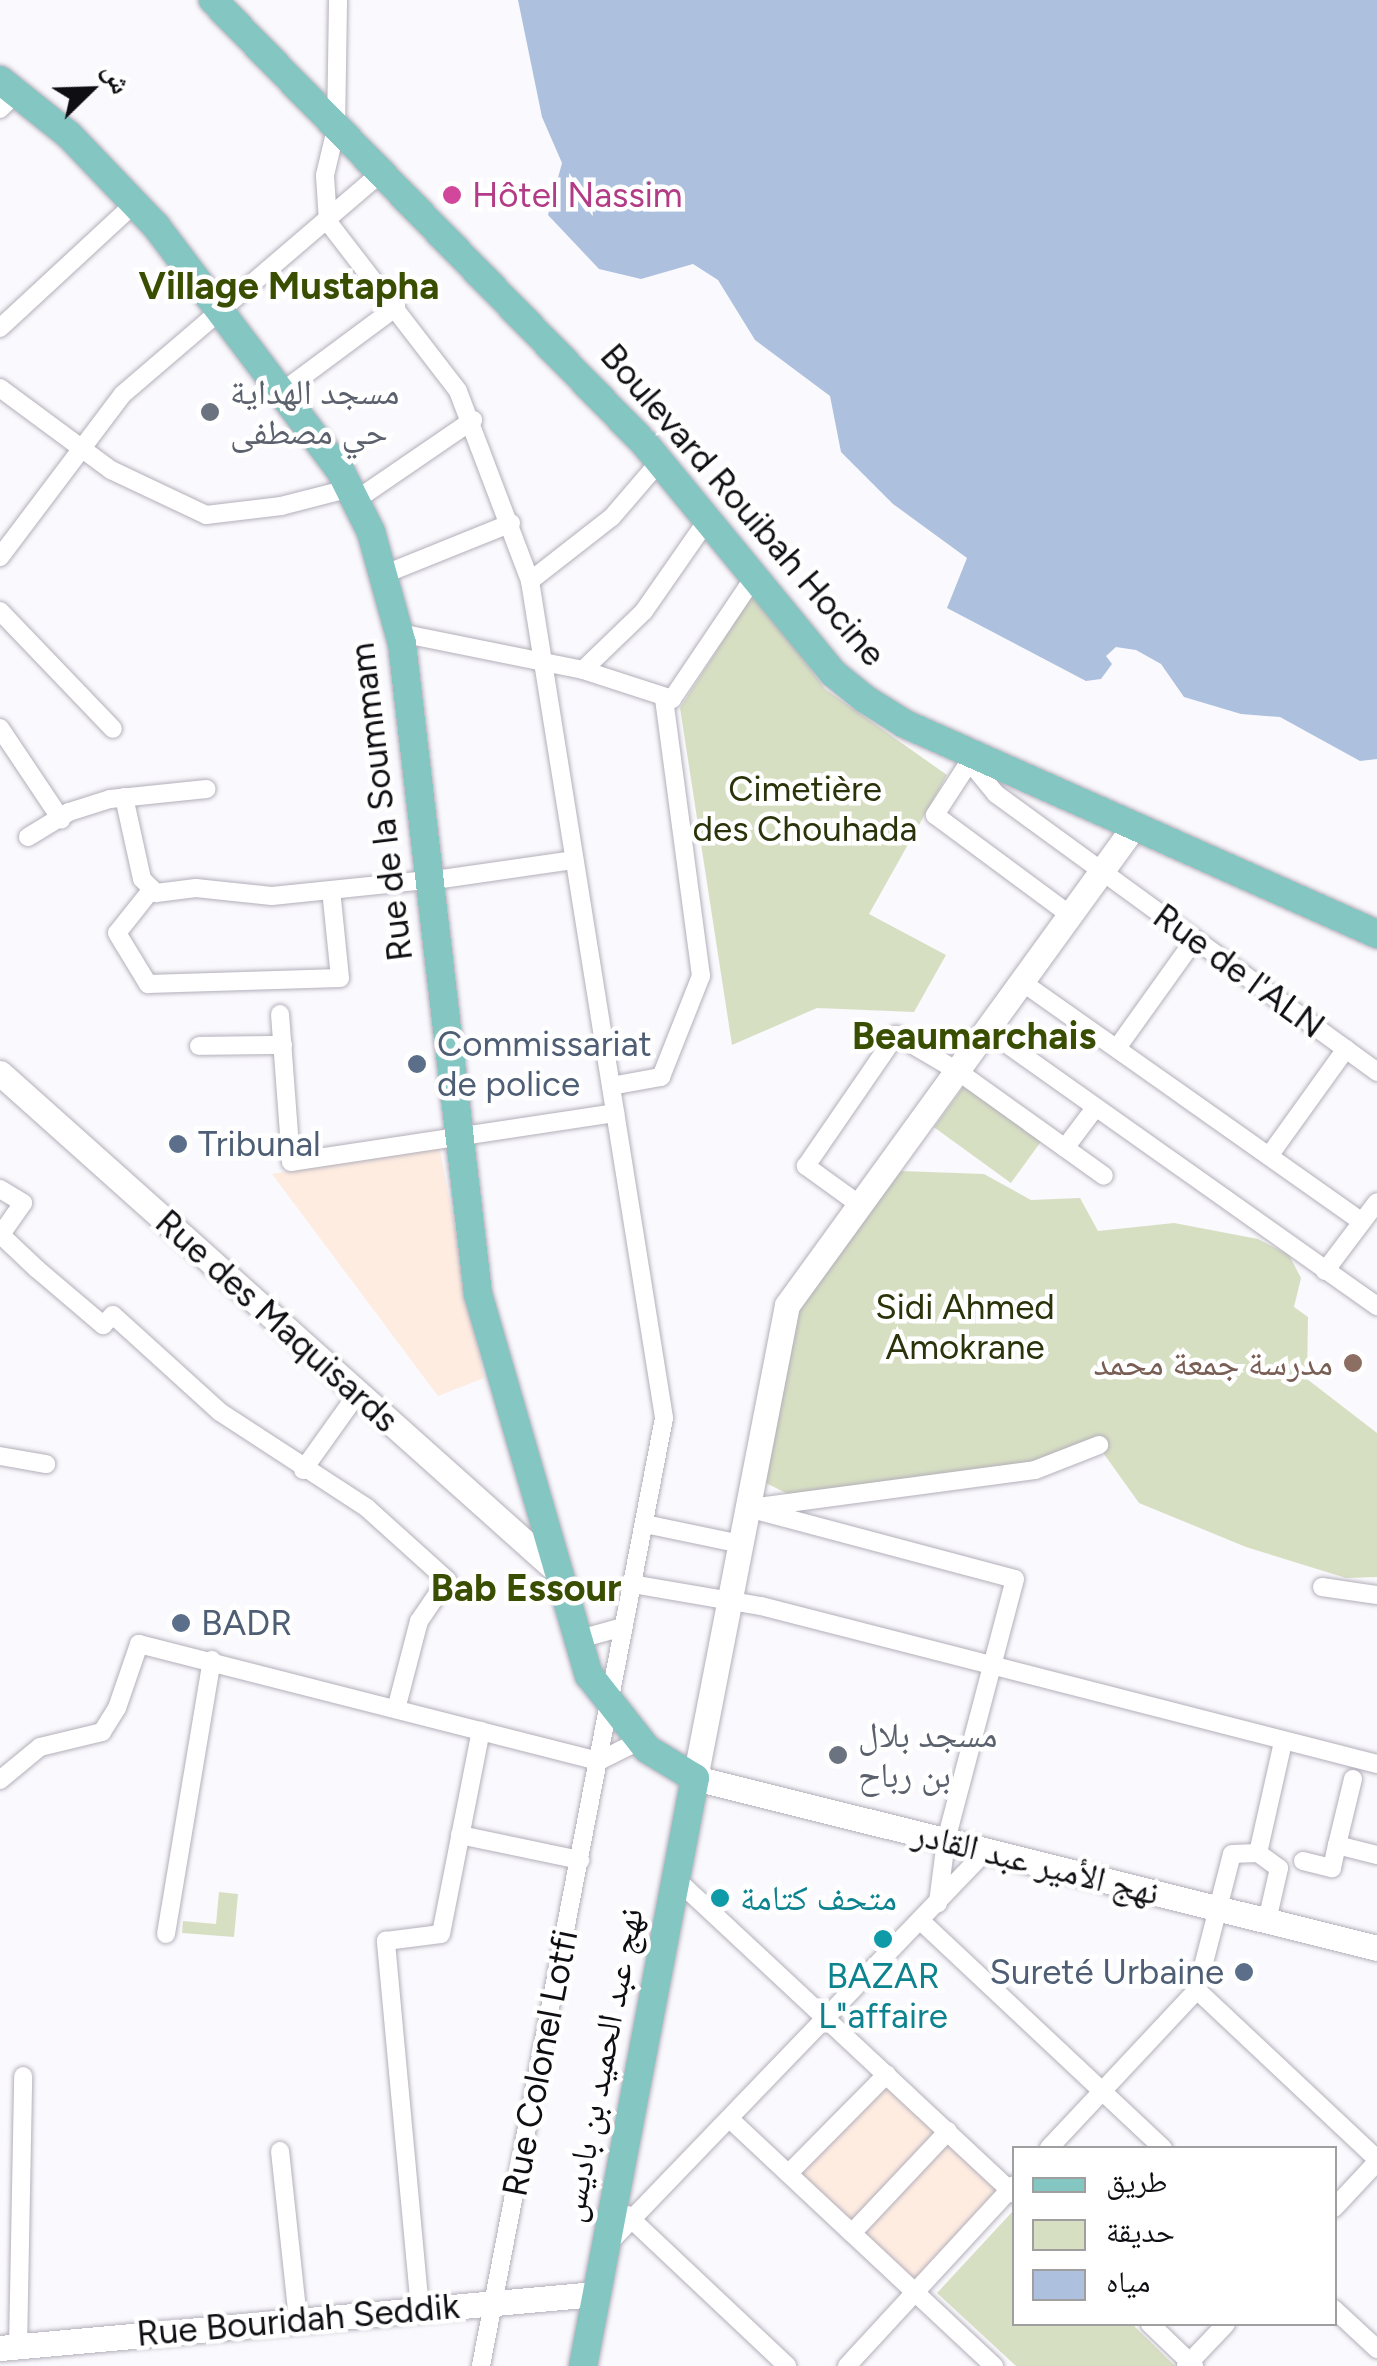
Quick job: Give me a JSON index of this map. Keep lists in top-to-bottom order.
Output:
{
  "streets": {
    "main road": [
      "Boulevard Rouibah Hocine",
      "Rue de la Soummam",
      "Rue des Maquisards",
      "نهج الأمير عبد القادر",
      "نهج عبد الحميد بن باديس",
      "Rue Bouridah Seddik"
    ],
    "street": ["Rue de l'ALN", "Rue Colonel Lotfi"]
  },
  "crossings": [
    ["Boulevard Rouibah Hocine", "Rue de l'ALN"],
    ["Rue de la Soummam", "Rue des Maquisards"],
    ["Rue de la Soummam", "نهج الأمير عبد القادر"],
    ["Rue de la Soummam", "Rue Colonel Lotfi"],
    ["Rue de la Soummam", "نهج عبد الحميد بن باديس"],
    ["نهج الأمير عبد القادر", "نهج عبد الحميد بن باديس"],
    ["Rue Colonel Lotfi", "Rue Bouridah Seddik"],
    ["نهج عبد الحميد بن باديس", "Rue Bouridah Seddik"]
  ],
  "districts": ["Village Mustapha", "Beaumarchais", "Bab Essour"],
  "parks": ["Cimetière des Chouhada", "Sidi Ahmed Amokrane"],
  "places": [
    "Hôtel Nassim",
    "مسجد الهداية حي مصطفى",
    "Commissariat de police",
    "Tribunal",
    "مدرسة جمعة محمد",
    "BADR",
    "مسجد بلال بن رباح",
    "متحف كتامة",
    "BAZAR L\"affaire",
    "Sureté Urbaine"
  ],
  "legend": ["طريق", "حديقة", "مياه"],
  "north": "top right"
}
